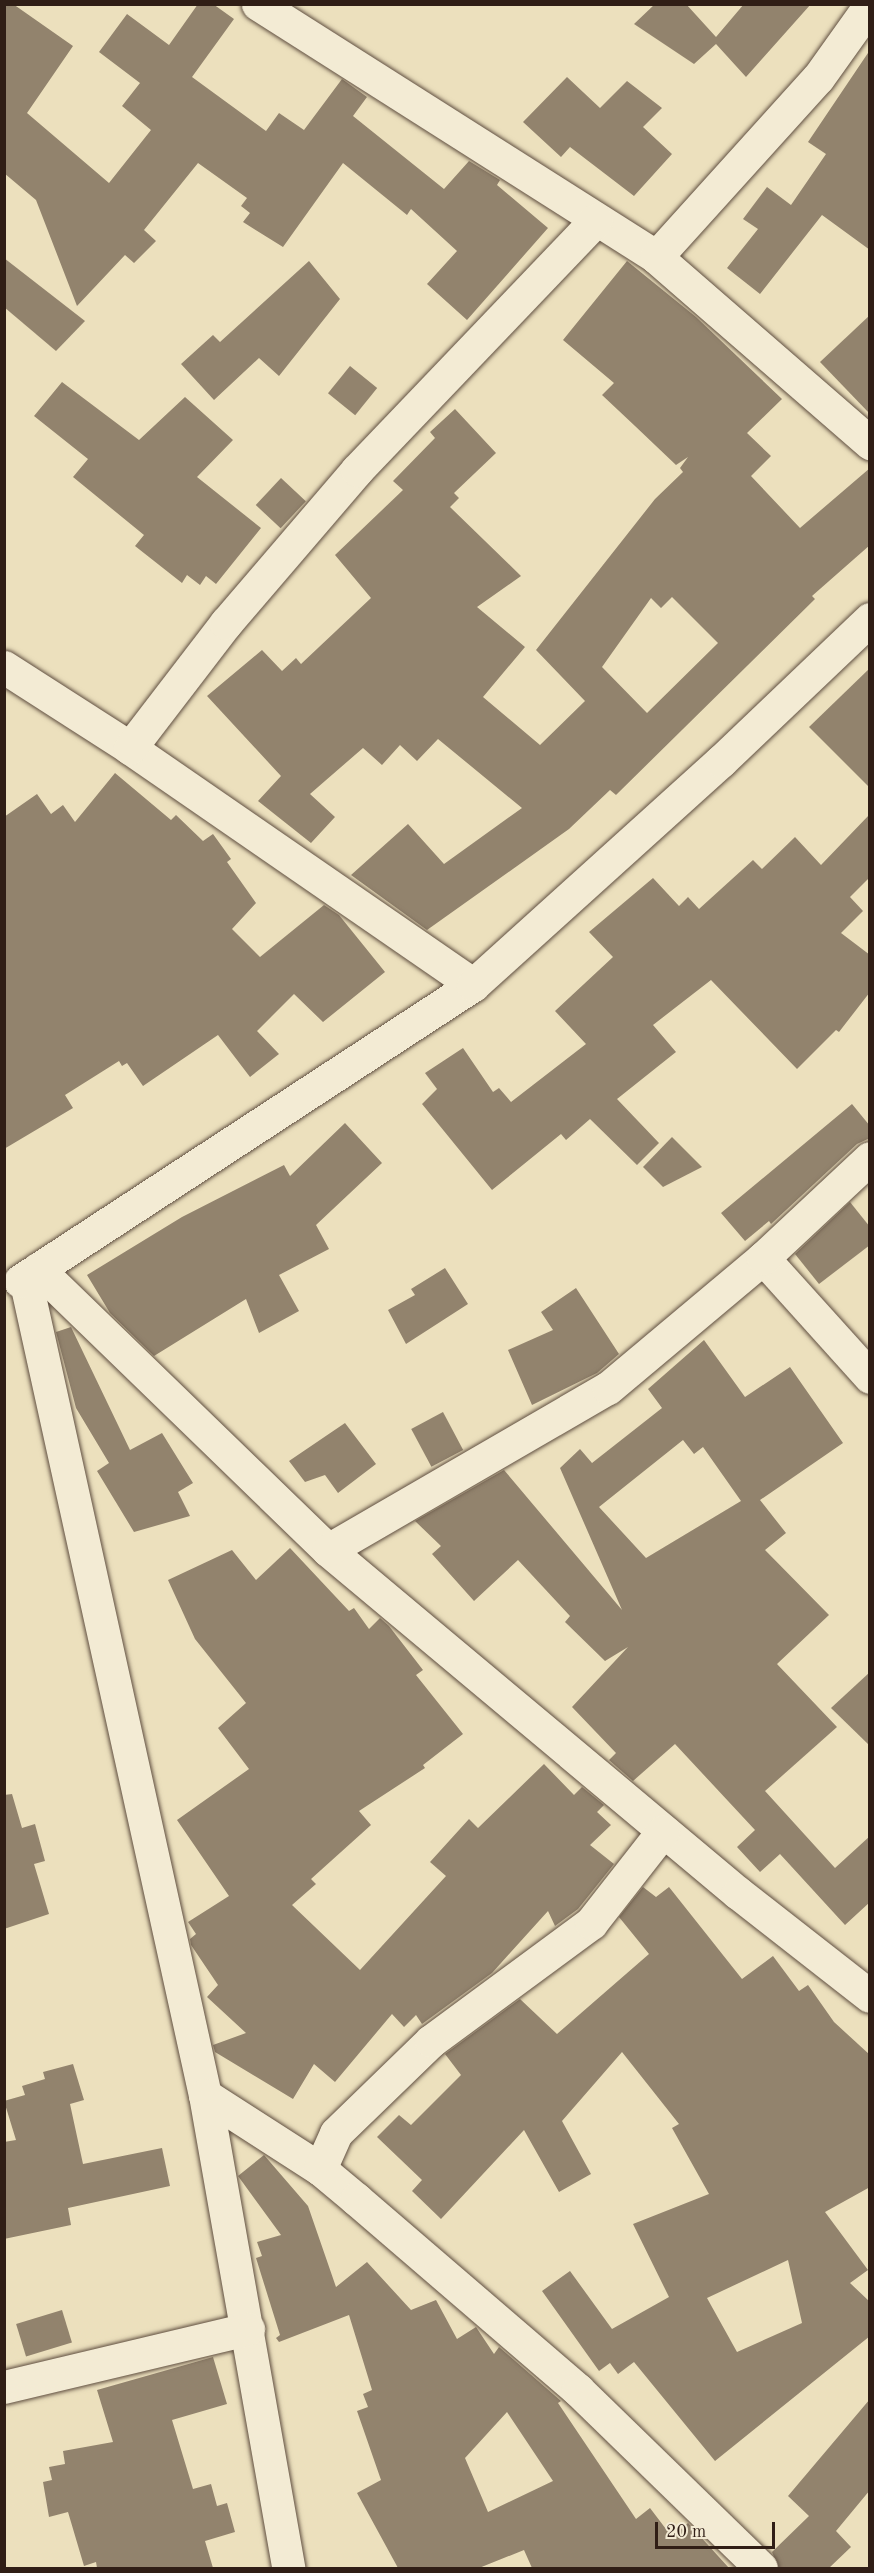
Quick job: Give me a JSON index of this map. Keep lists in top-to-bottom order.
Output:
{
  "scale_bar": "20 m"
}
